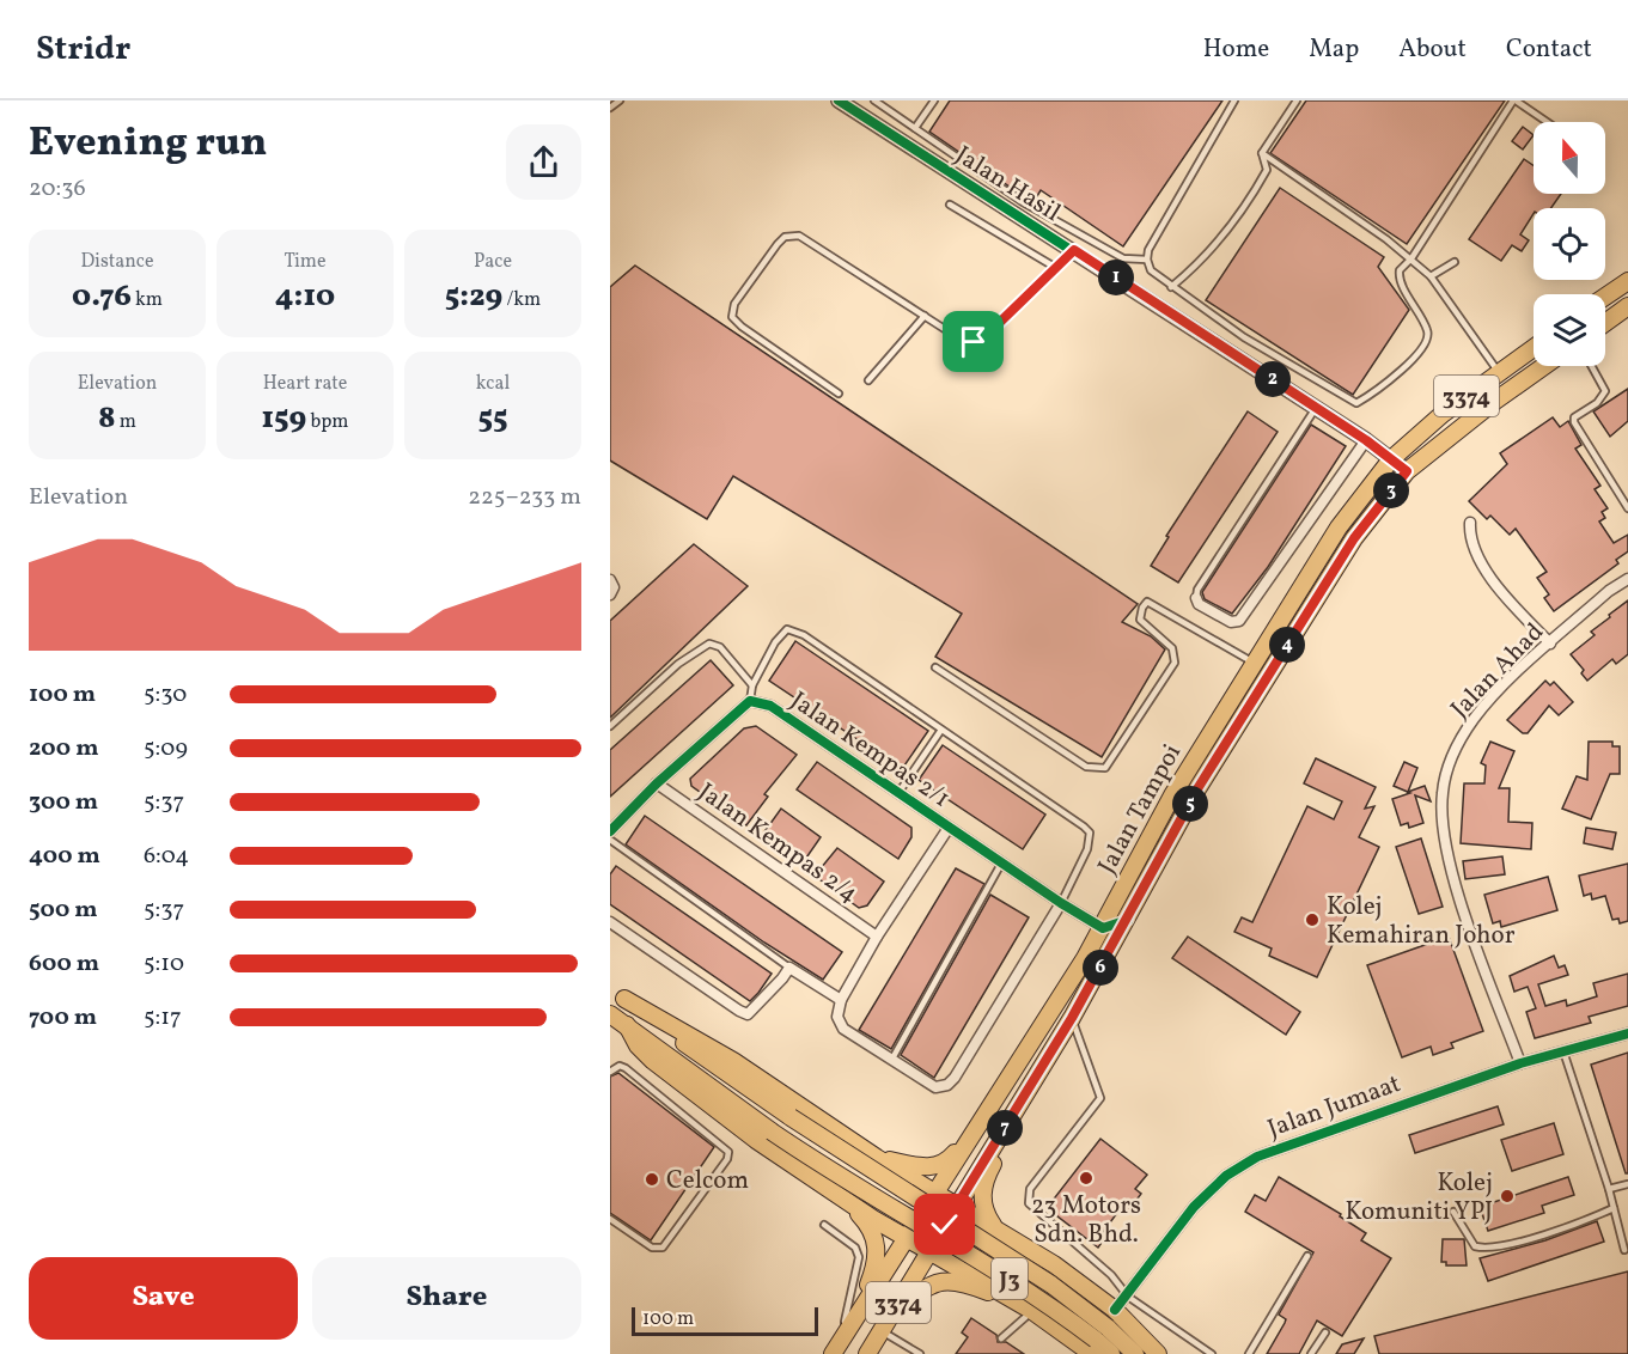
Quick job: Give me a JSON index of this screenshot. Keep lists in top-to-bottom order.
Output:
{
  "streets": {
    "main road": ["3374", "Jalan Tampoi", "J3"],
    "street": [
      "Jalan Hasil",
      "Jalan Ahad",
      "Jalan Kempas 2/1",
      "Jalan Kempas 2/4",
      "Jalan Jumaat"
    ]
  },
  "crossings": [
    ["Jalan Hasil", "Jalan Tampoi"],
    ["Jalan Ahad", "Jalan Jumaat"],
    ["Jalan Kempas 2/1", "Jalan Tampoi"],
    ["Jalan Kempas 2/1", "Jalan Kempas 2/4"]
  ],
  "places": [
    "Kolej Kemahiran Johor",
    "23 Motors Sdn. Bhd.",
    "Celcom",
    "Kolej Komuniti YPJ"
  ],
  "scale_bar": "100 m",
  "north": "top",
  "page": {
    "header": "Stridr",
    "nav": [
      "Home",
      "Map",
      "About",
      "Contact"
    ],
    "heading": ["Evening run", "20:36"],
    "stats": [
      ["Distance", "0.76 km"],
      ["Time", "4:10"],
      ["Pace", "5:29 /km"],
      ["Elevation", "8 m"],
      ["Heart rate", "159 bpm"],
      ["kcal", "55"]
    ],
    "pins": [
      "1",
      "2",
      "3",
      "4",
      "5",
      "6",
      "7"
    ],
    "chart": ["Elevation", "225–233 m"],
    "list": [
      {
        "name": "100 m",
        "note": "5:30"
      },
      {
        "name": "200 m",
        "note": "5:09"
      },
      {
        "name": "300 m",
        "note": "5:37"
      },
      {
        "name": "400 m",
        "note": "6:04"
      },
      {
        "name": "500 m",
        "note": "5:37"
      },
      {
        "name": "600 m",
        "note": "5:10"
      },
      {
        "name": "700 m",
        "note": "5:17"
      }
    ],
    "buttons": ["Save", "Share"],
    "scale": "100 m"
  }
}
